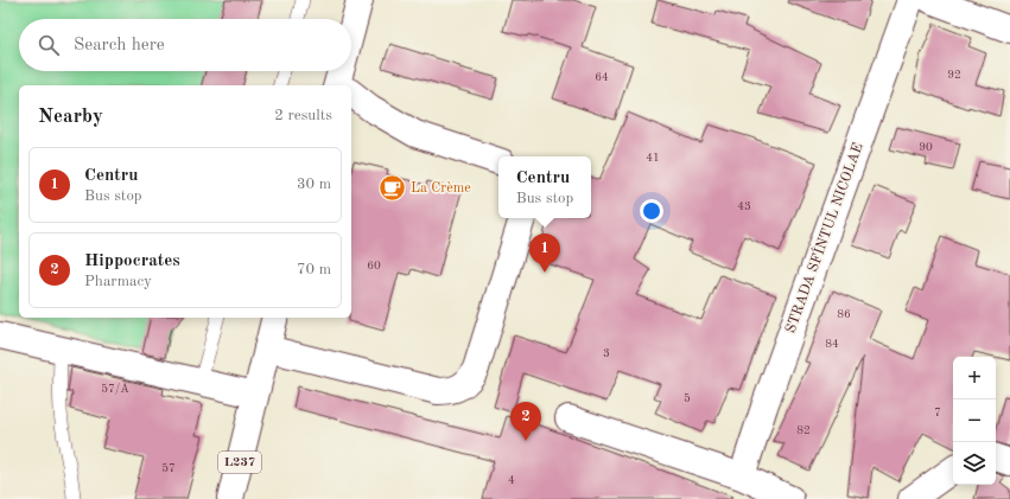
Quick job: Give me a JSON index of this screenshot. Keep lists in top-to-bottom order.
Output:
{
  "streets": {
    "street": ["STRADA SFÎNTUL NICOLAE", "L237"]
  },
  "places": {
    "cafe": ["La Crème"]
  },
  "house_numbers": [
    "92",
    "64",
    "90",
    "41",
    "43",
    "60",
    "86",
    "84",
    "3",
    "57/A",
    "5",
    "7",
    "82",
    "57",
    "4"
  ],
  "page": {
    "search": "Search here",
    "heading": ["Nearby", "2 results"],
    "list": [
      {
        "mark": "1",
        "name": "Centru",
        "note": "Bus stop",
        "value": "30 m"
      },
      {
        "mark": "2",
        "name": "Hippocrates",
        "note": "Pharmacy",
        "value": "70 m"
      }
    ],
    "popup": ["Centru", "Bus stop"],
    "pins": ["1", "2"],
    "map_buttons": ["+", "−"]
  }
}
